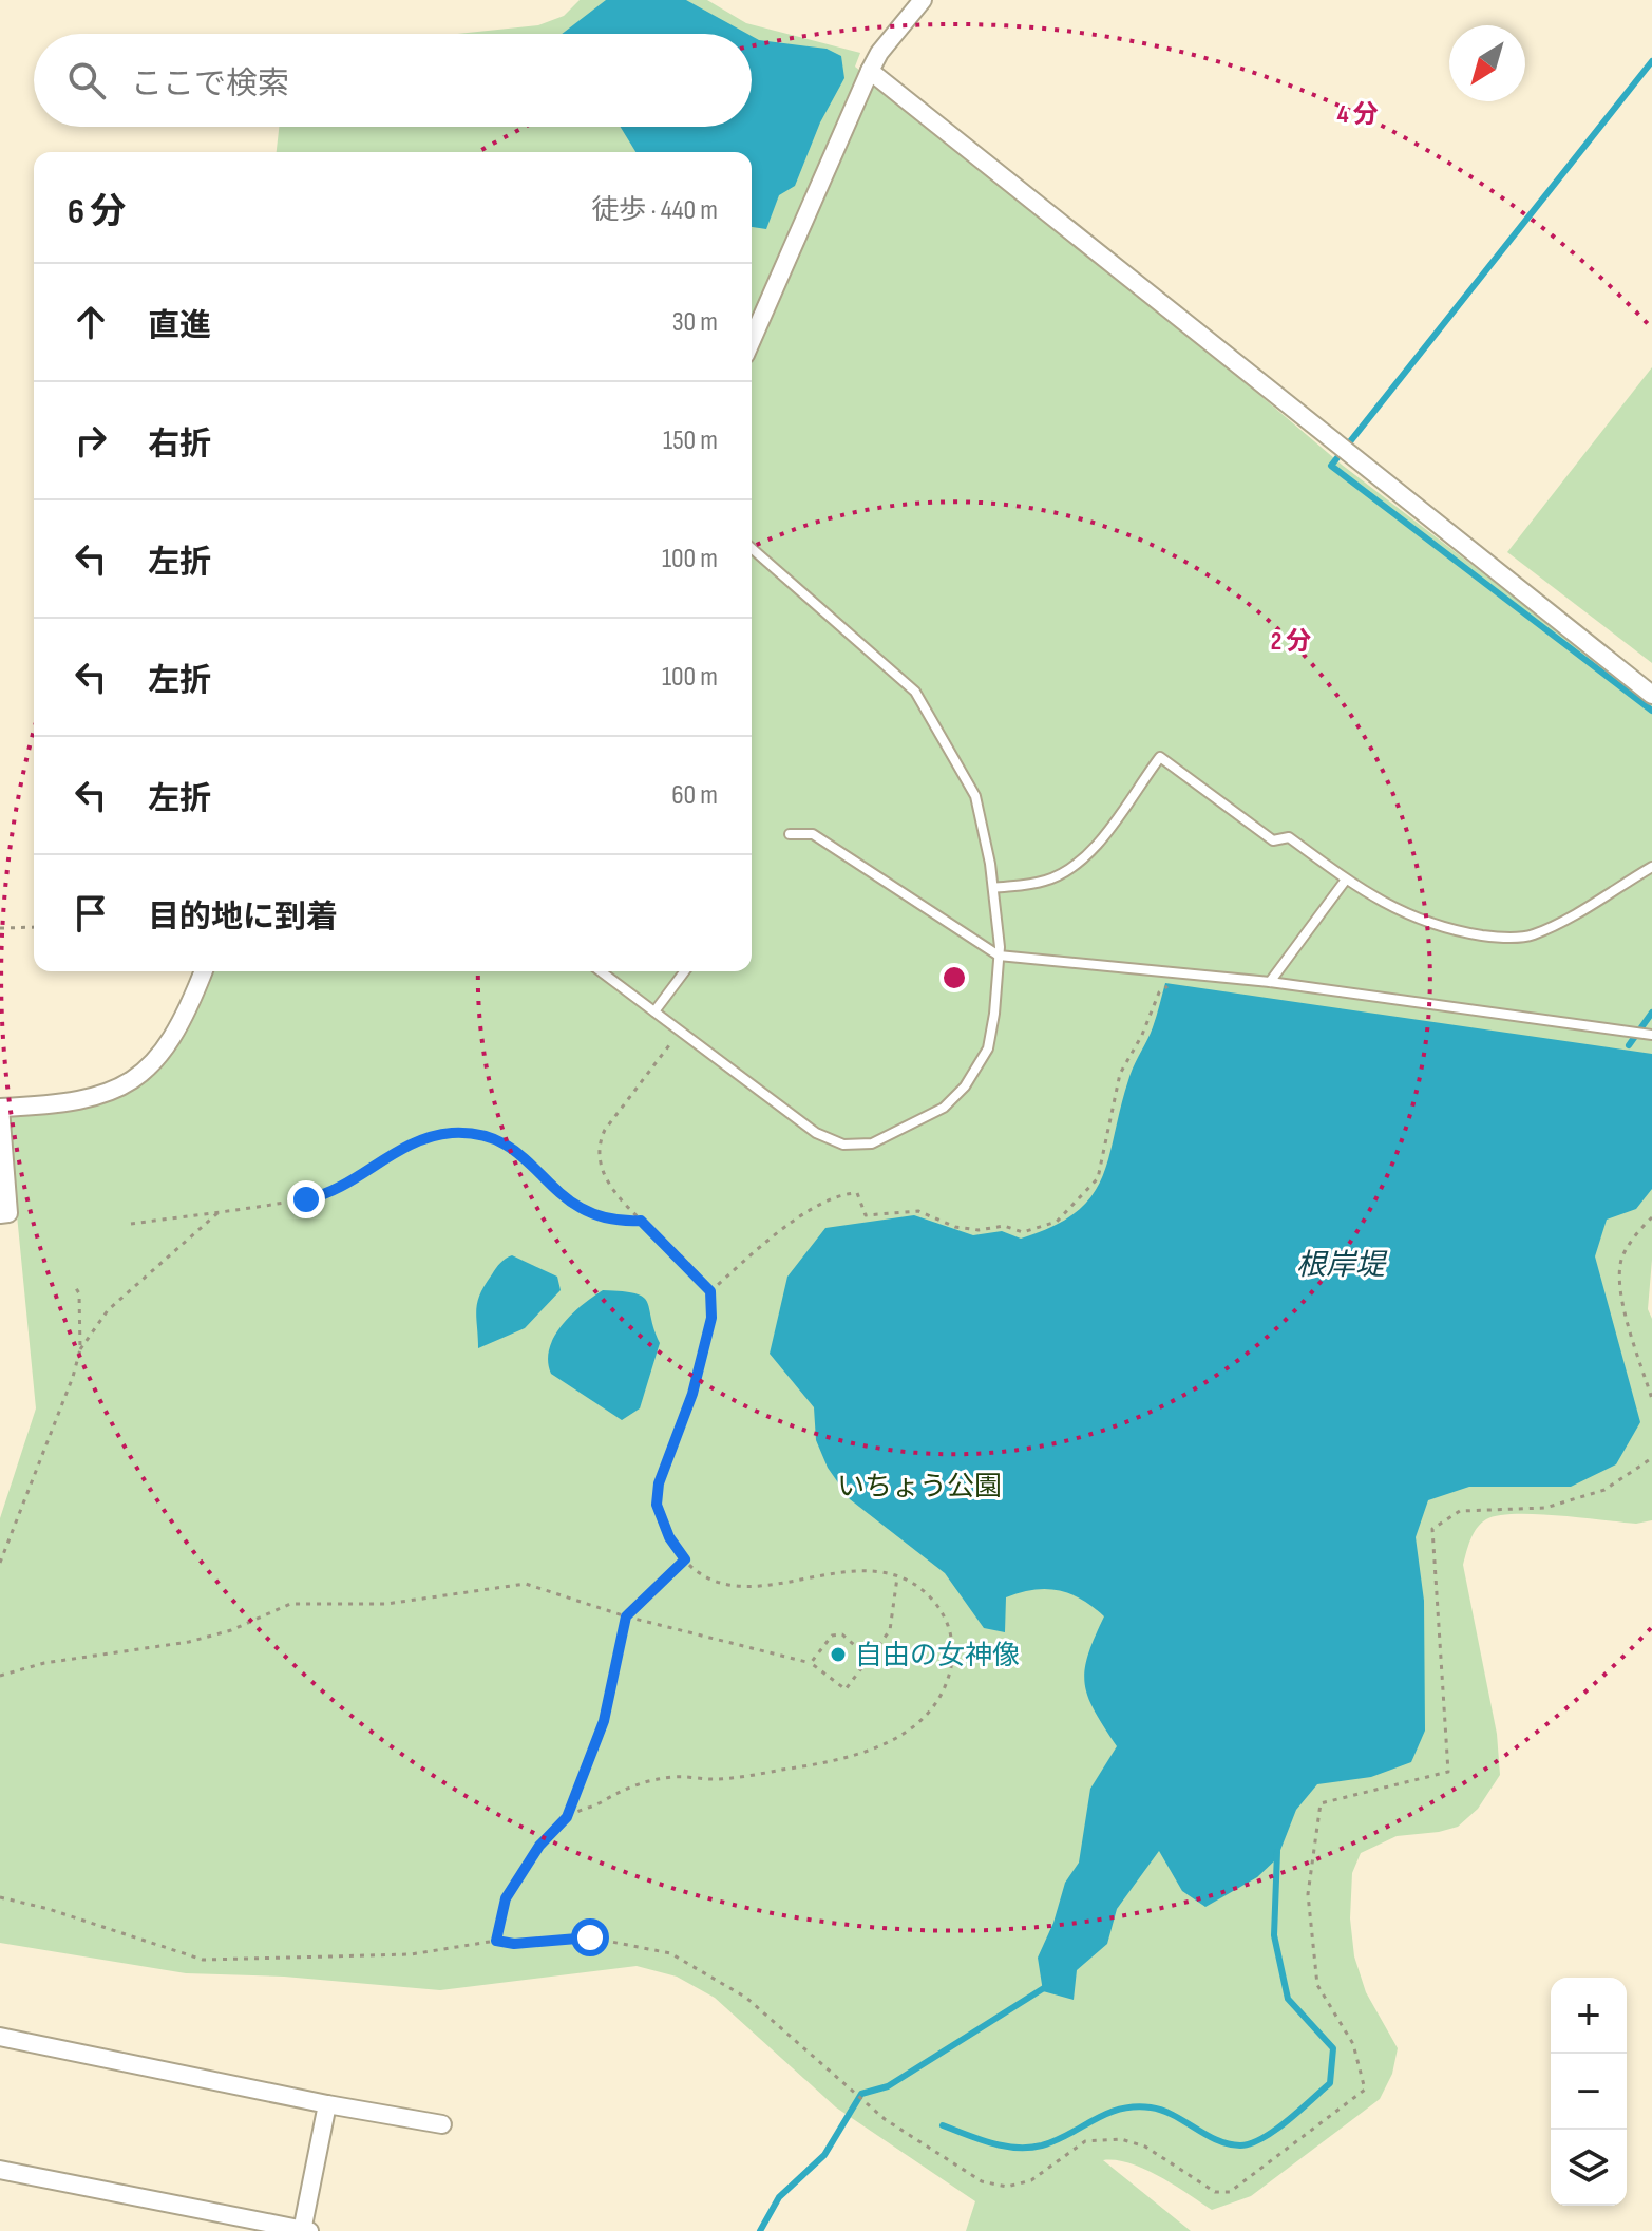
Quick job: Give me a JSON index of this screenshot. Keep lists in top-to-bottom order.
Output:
{
  "water": ["根岸堤"],
  "parks": ["いちょう公園"],
  "places": ["自由の女神像"],
  "north": "bottom left",
  "page": {
    "search": "ここで検索",
    "heading": ["6 分", "徒歩 · 440 m"],
    "list": [
      ["直進", "30 m"],
      ["右折", "150 m"],
      ["左折", "100 m"],
      ["左折", "100 m"],
      ["左折", "60 m"],
      "目的地に到着"
    ],
    "map_buttons": ["+", "−"]
  },
  "rings": ["4 分", "2 分"]
}
